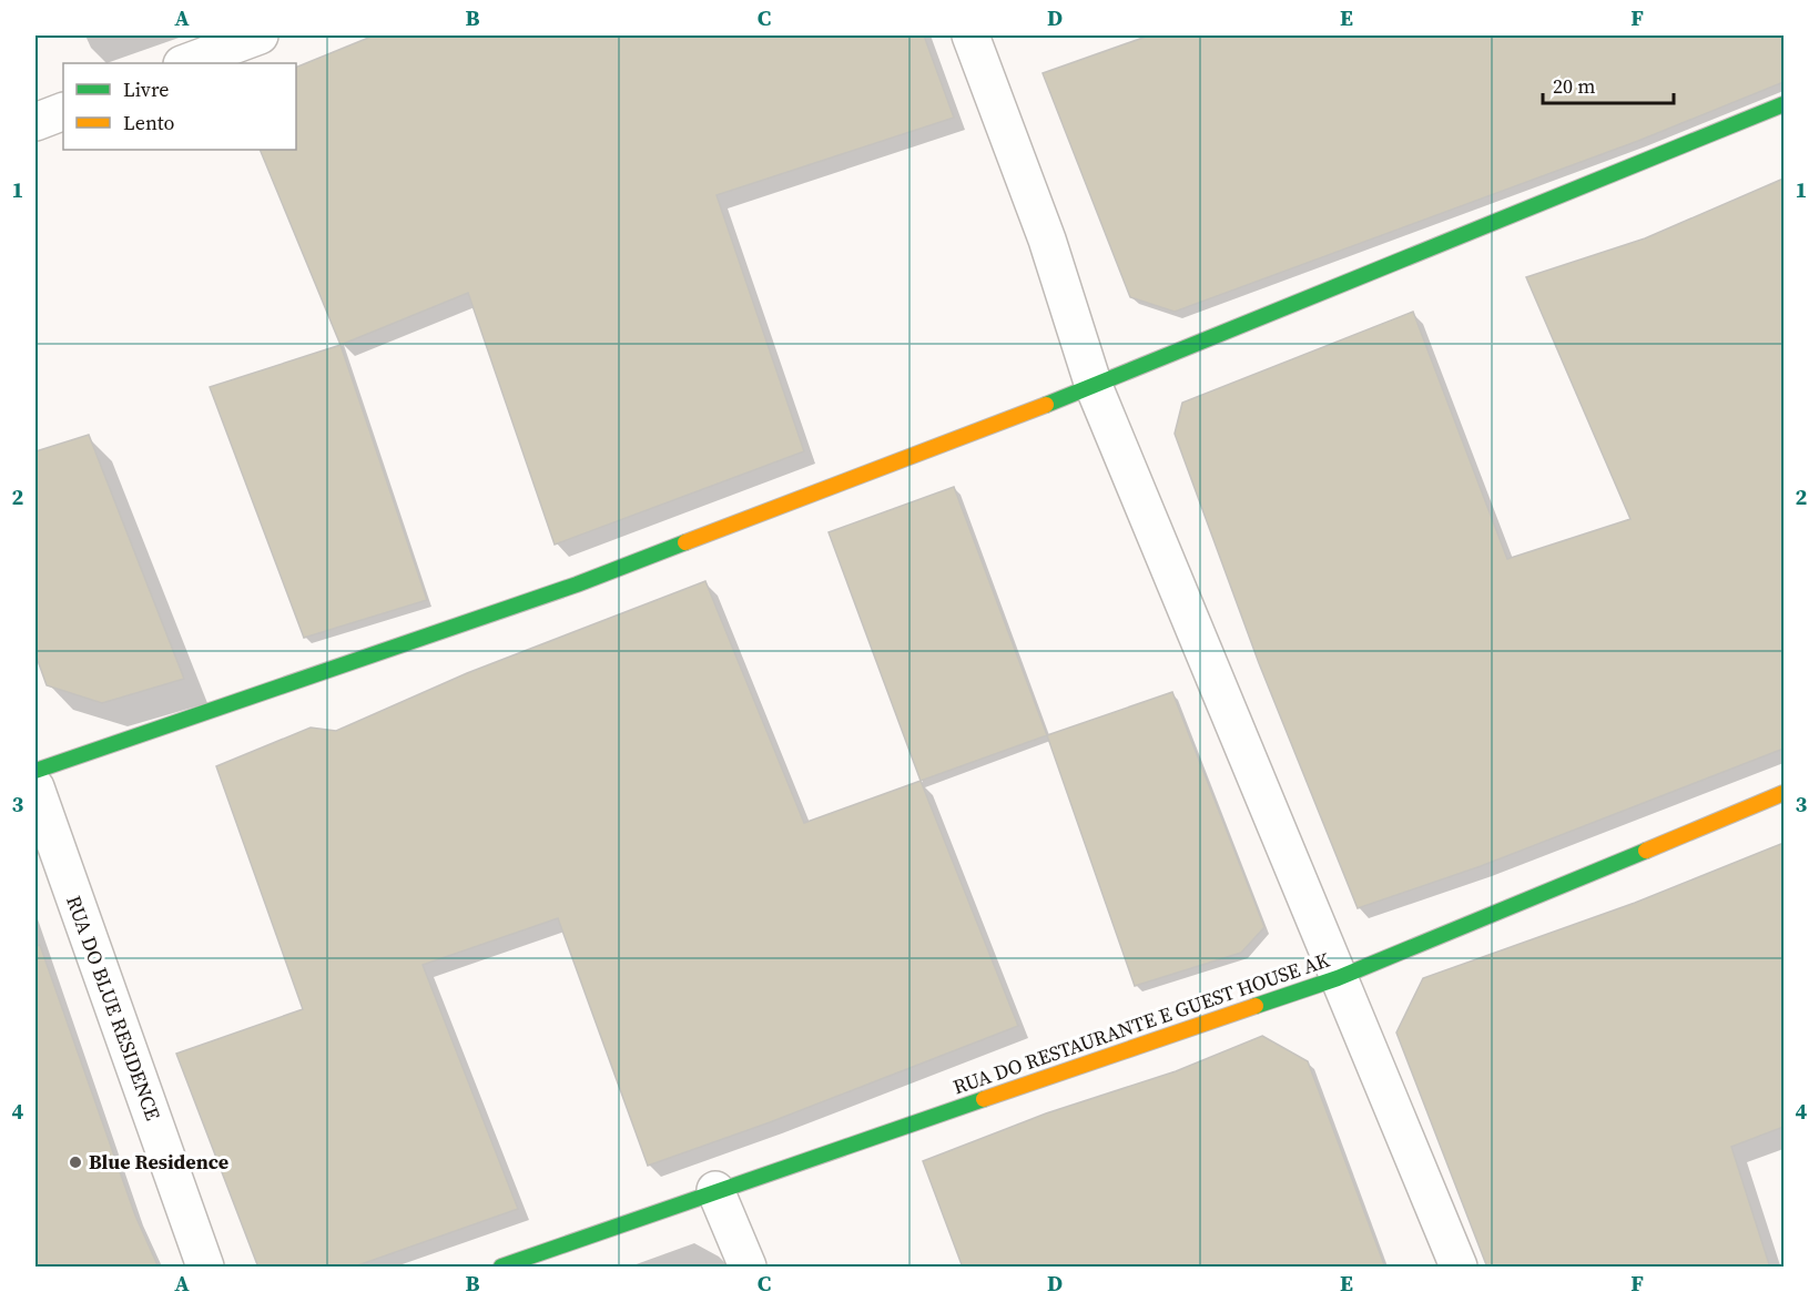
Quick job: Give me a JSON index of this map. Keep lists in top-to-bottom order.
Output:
{
  "streets": {
    "street": ["RUA DO BLUE RESIDENCE", "RUA DO RESTAURANTE E GUEST HOUSE AK"]
  },
  "places": ["Blue Residence"],
  "legend": ["Livre", "Lento"],
  "scale_bar": "20 m",
  "grid": {
    "columns": [
      "A",
      "B",
      "C",
      "D",
      "E",
      "F"
    ],
    "rows": [
      "1",
      "2",
      "3",
      "4"
    ]
  }
}
